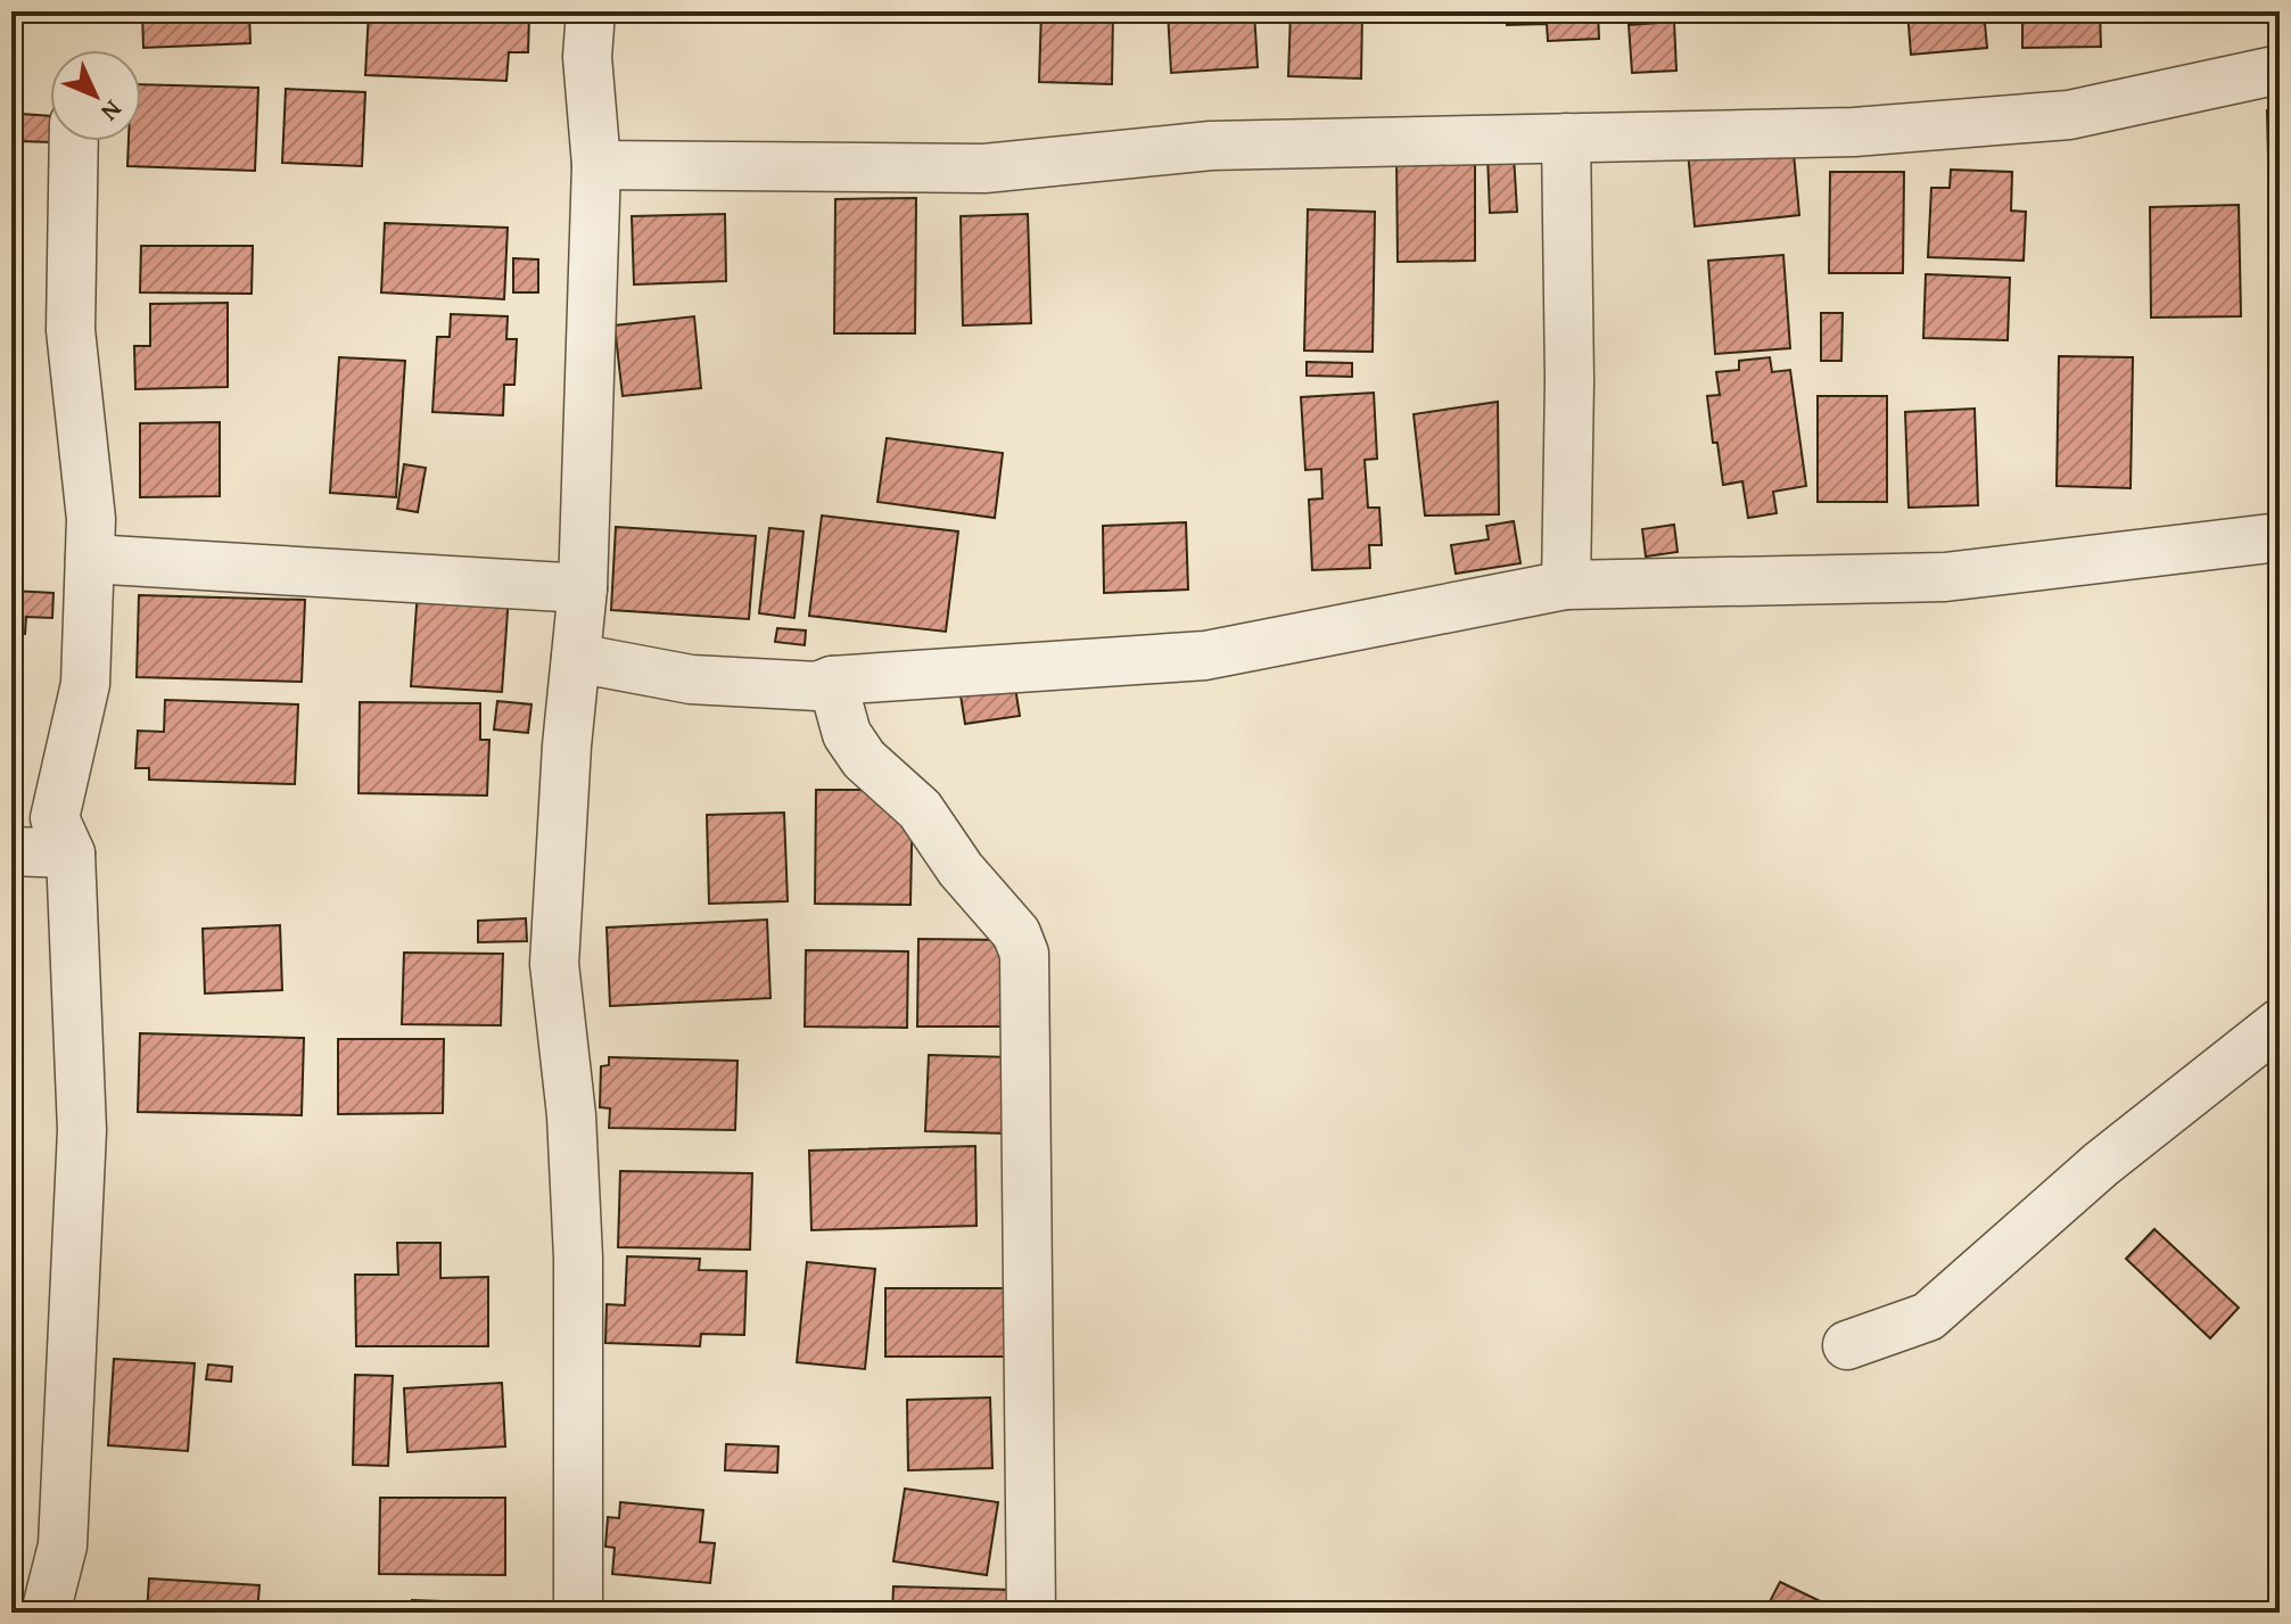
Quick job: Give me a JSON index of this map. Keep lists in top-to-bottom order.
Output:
{
  "north": "bottom right"
}
